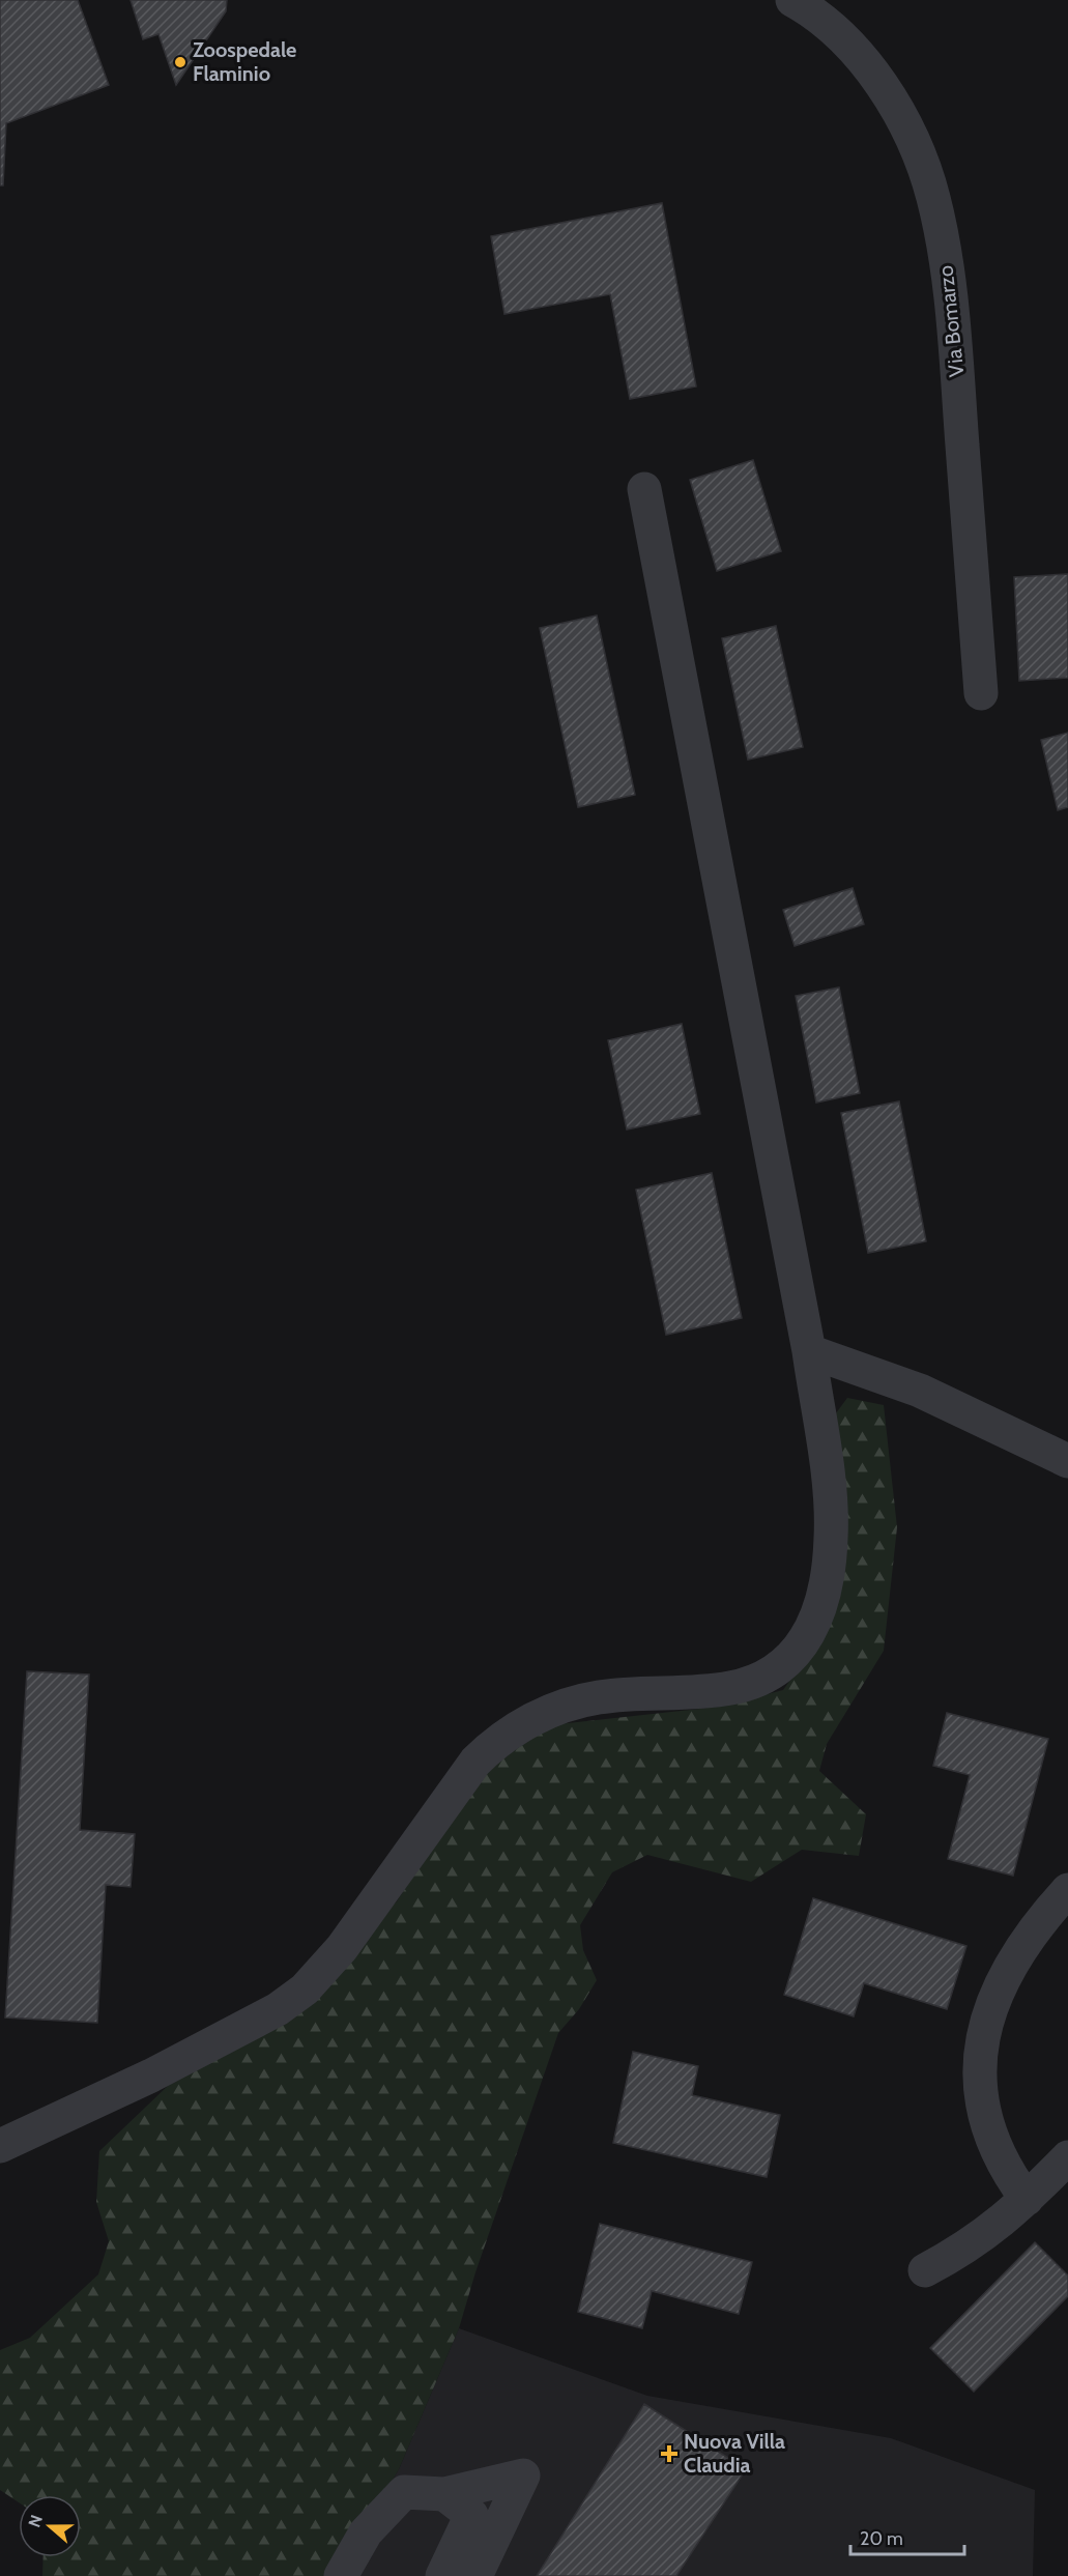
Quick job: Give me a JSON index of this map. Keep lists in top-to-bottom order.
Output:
{
  "streets": {
    "street": ["Via Bomarzo"]
  },
  "places": {
    "other": ["Zoospedale Flaminio"],
    "health": ["Nuova Villa Claudia"]
  },
  "scale_bar": "20 m",
  "north": "left"
}
